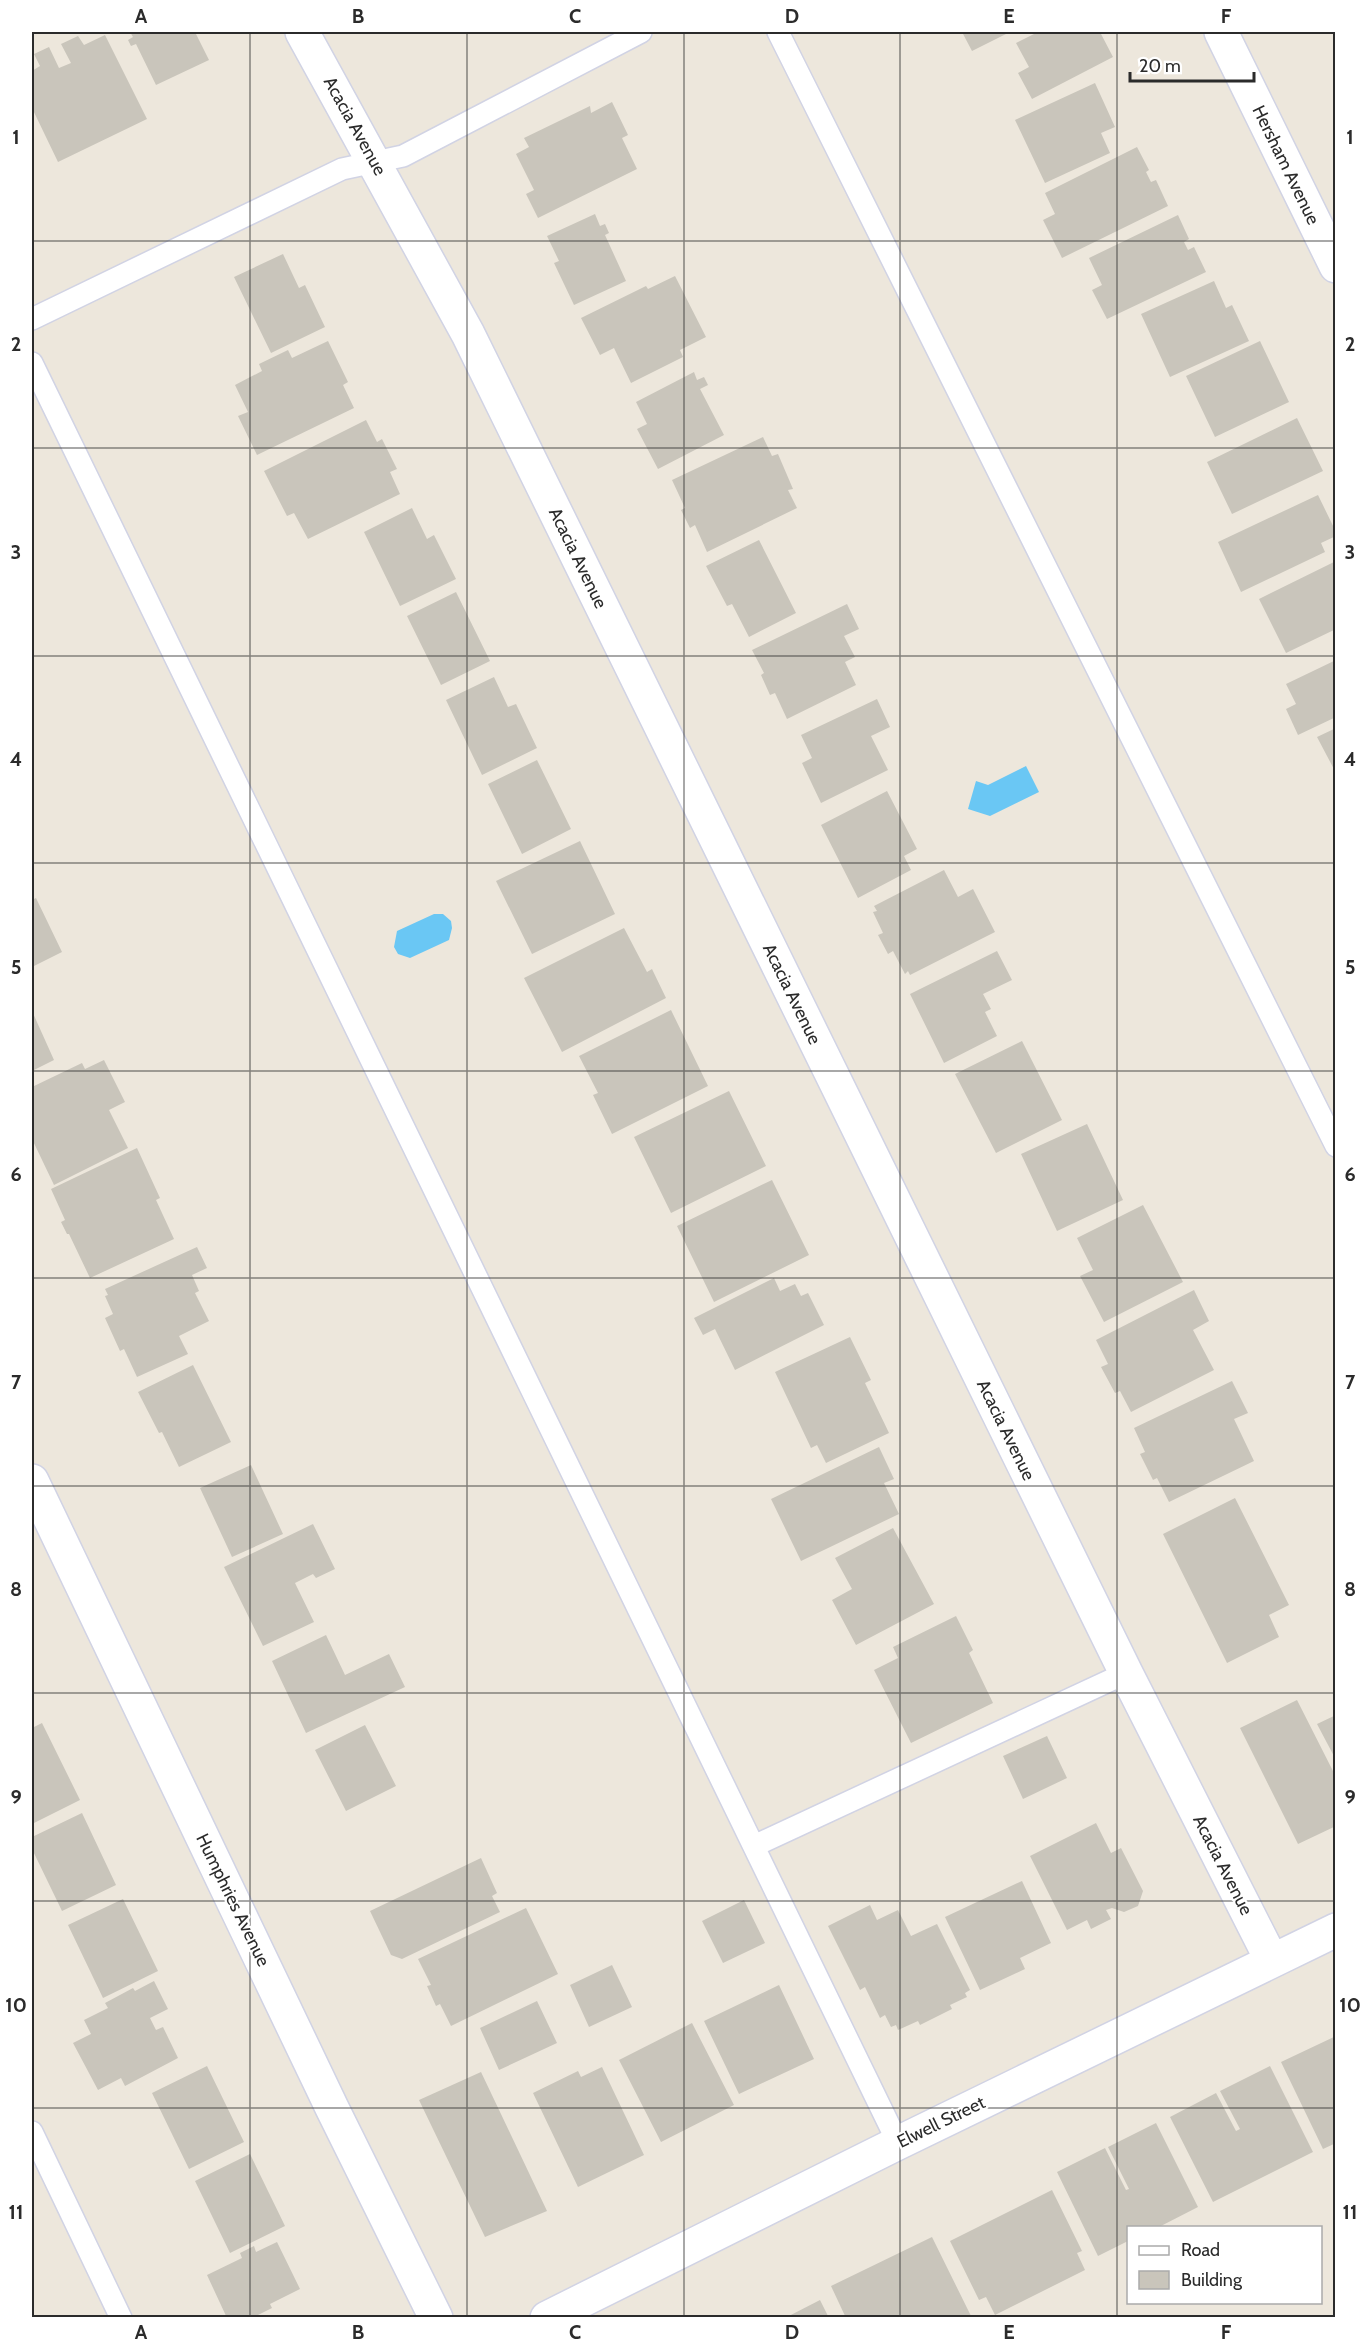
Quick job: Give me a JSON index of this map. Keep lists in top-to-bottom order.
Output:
{
  "streets": {
    "street": [
      "Acacia Avenue",
      "Hersham Avenue",
      "Humphries Avenue",
      "Elwell Street"
    ]
  },
  "crossings": [
    ["Acacia Avenue", "Elwell Street"]
  ],
  "legend": ["Road", "Building"],
  "scale_bar": "20 m",
  "grid": {
    "columns": [
      "A",
      "B",
      "C",
      "D",
      "E",
      "F"
    ],
    "rows": [
      "1",
      "2",
      "3",
      "4",
      "5",
      "6",
      "7",
      "8",
      "9",
      "10",
      "11"
    ]
  }
}
